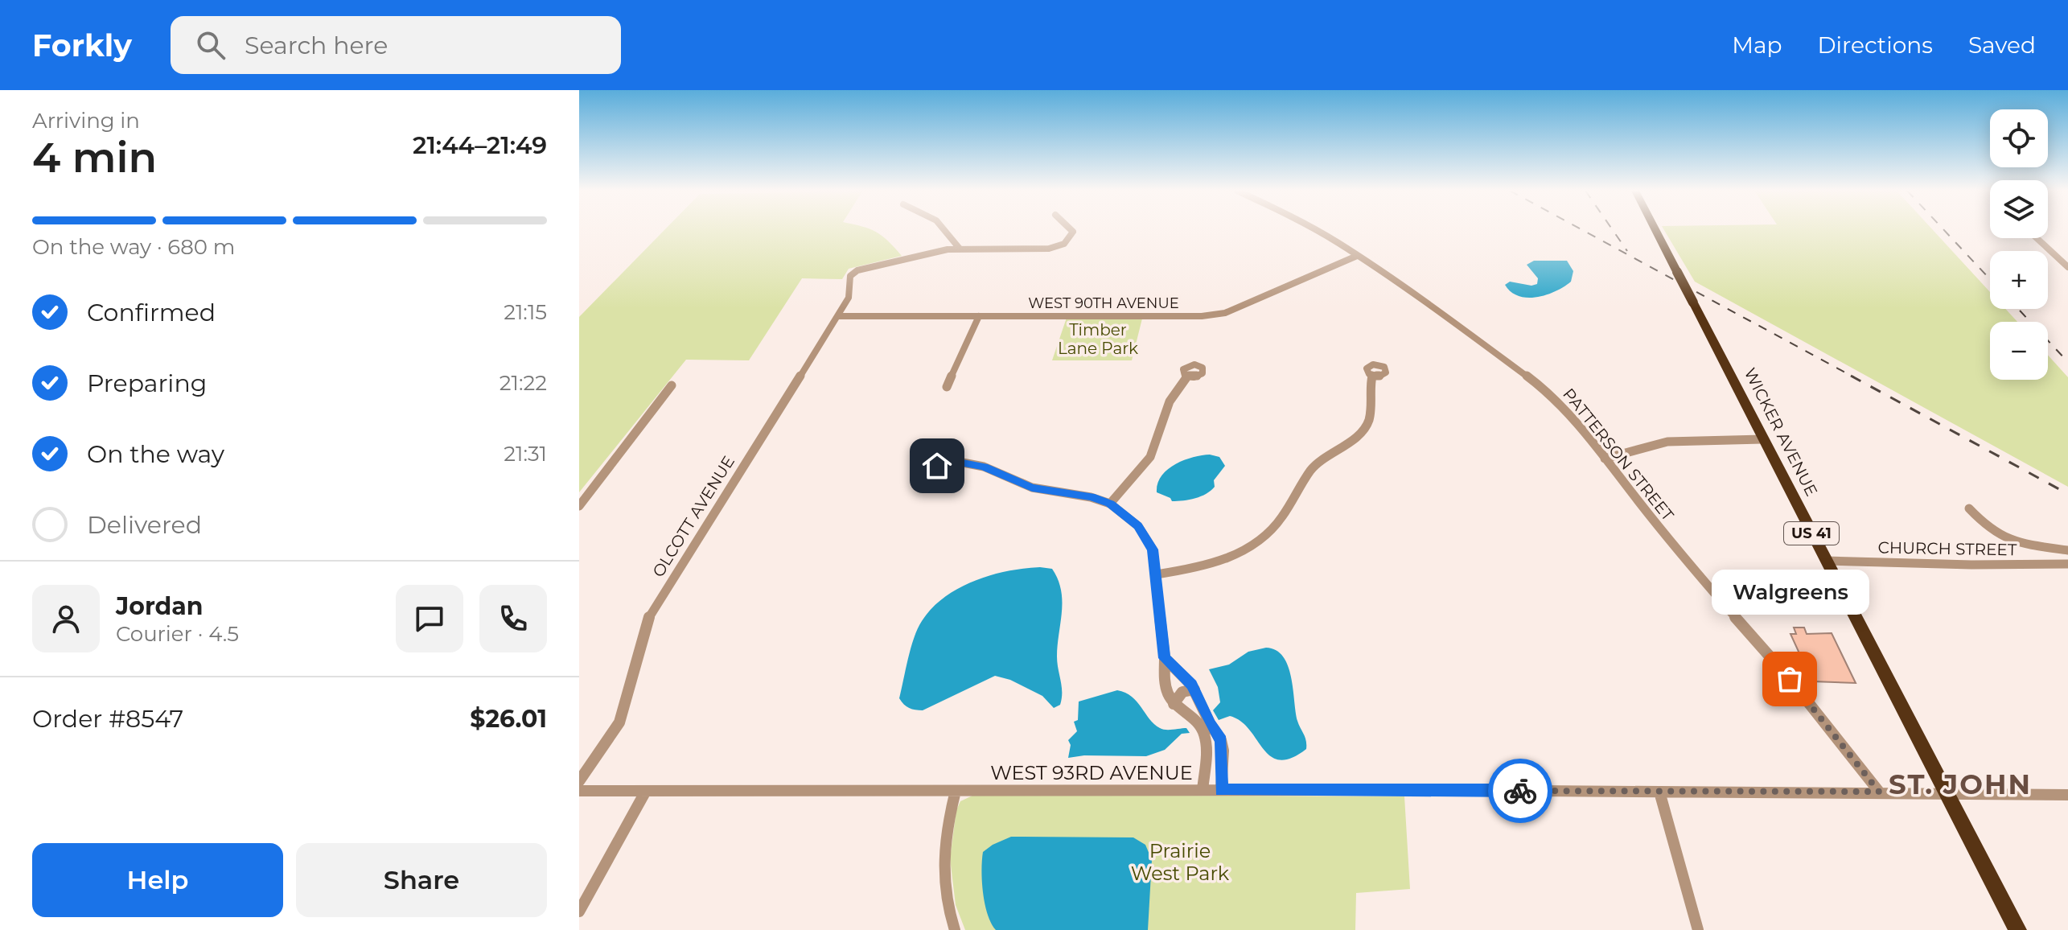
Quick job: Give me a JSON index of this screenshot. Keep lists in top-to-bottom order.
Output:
{
  "streets": {
    "highway": ["WICKER AVENUE", "US 41"],
    "street": [
      "WEST 90TH AVENUE",
      "PATTERSON STREET",
      "OLCOTT AVENUE",
      "CHURCH STREET",
      "WEST 93RD AVENUE"
    ]
  },
  "crossings": [
    ["WEST 90TH AVENUE", "PATTERSON STREET"],
    ["WEST 90TH AVENUE", "OLCOTT AVENUE"],
    ["WICKER AVENUE", "CHURCH STREET"],
    ["WICKER AVENUE", "WEST 93RD AVENUE"],
    ["PATTERSON STREET", "WEST 93RD AVENUE"]
  ],
  "districts": ["ST. JOHN"],
  "parks": ["Timber Lane Park", "Prairie West Park"],
  "places": ["Walgreens"],
  "page": {
    "header": "Forkly",
    "search": "Search here",
    "nav": ["Map", "Directions", "Saved"],
    "heading": ["4 min", "Arriving in", "21:44–21:49"],
    "panel": [
      "Jordan",
      "Courier · 4.5",
      "Order #8547",
      "$26.01"
    ],
    "map_buttons": ["+", "−"],
    "bar": "On the way · 680 m",
    "list": [
      ["Confirmed", "21:15"],
      ["Preparing", "21:22"],
      ["On the way", "21:31"],
      "Delivered"
    ],
    "bubble": "Walgreens",
    "buttons": ["Help", "Share"]
  }
}
